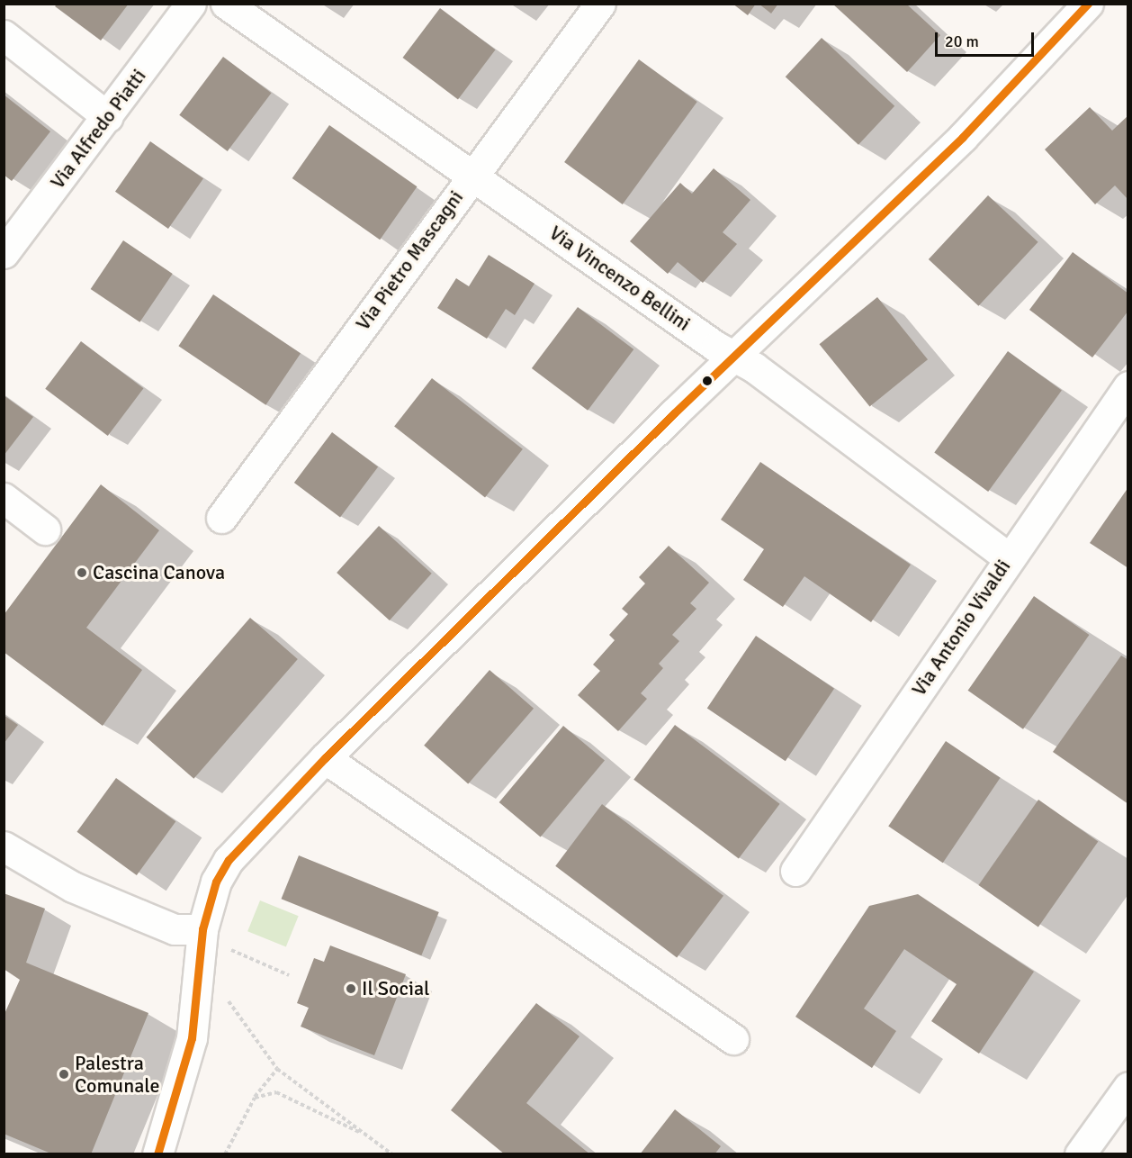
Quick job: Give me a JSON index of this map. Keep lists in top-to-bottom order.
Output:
{
  "streets": {
    "main road": [
      "Via Alfredo Piatti",
      "Via Pietro Mascagni",
      "Via Vincenzo Bellini",
      "Via Antonio Vivaldi"
    ]
  },
  "crossings": [
    ["Via Pietro Mascagni", "Via Vincenzo Bellini"],
    ["Via Vincenzo Bellini", "Via Antonio Vivaldi"]
  ],
  "places": ["Cascina Canova", "Il Social", "Palestra Comunale"],
  "scale_bar": "20 m"
}
